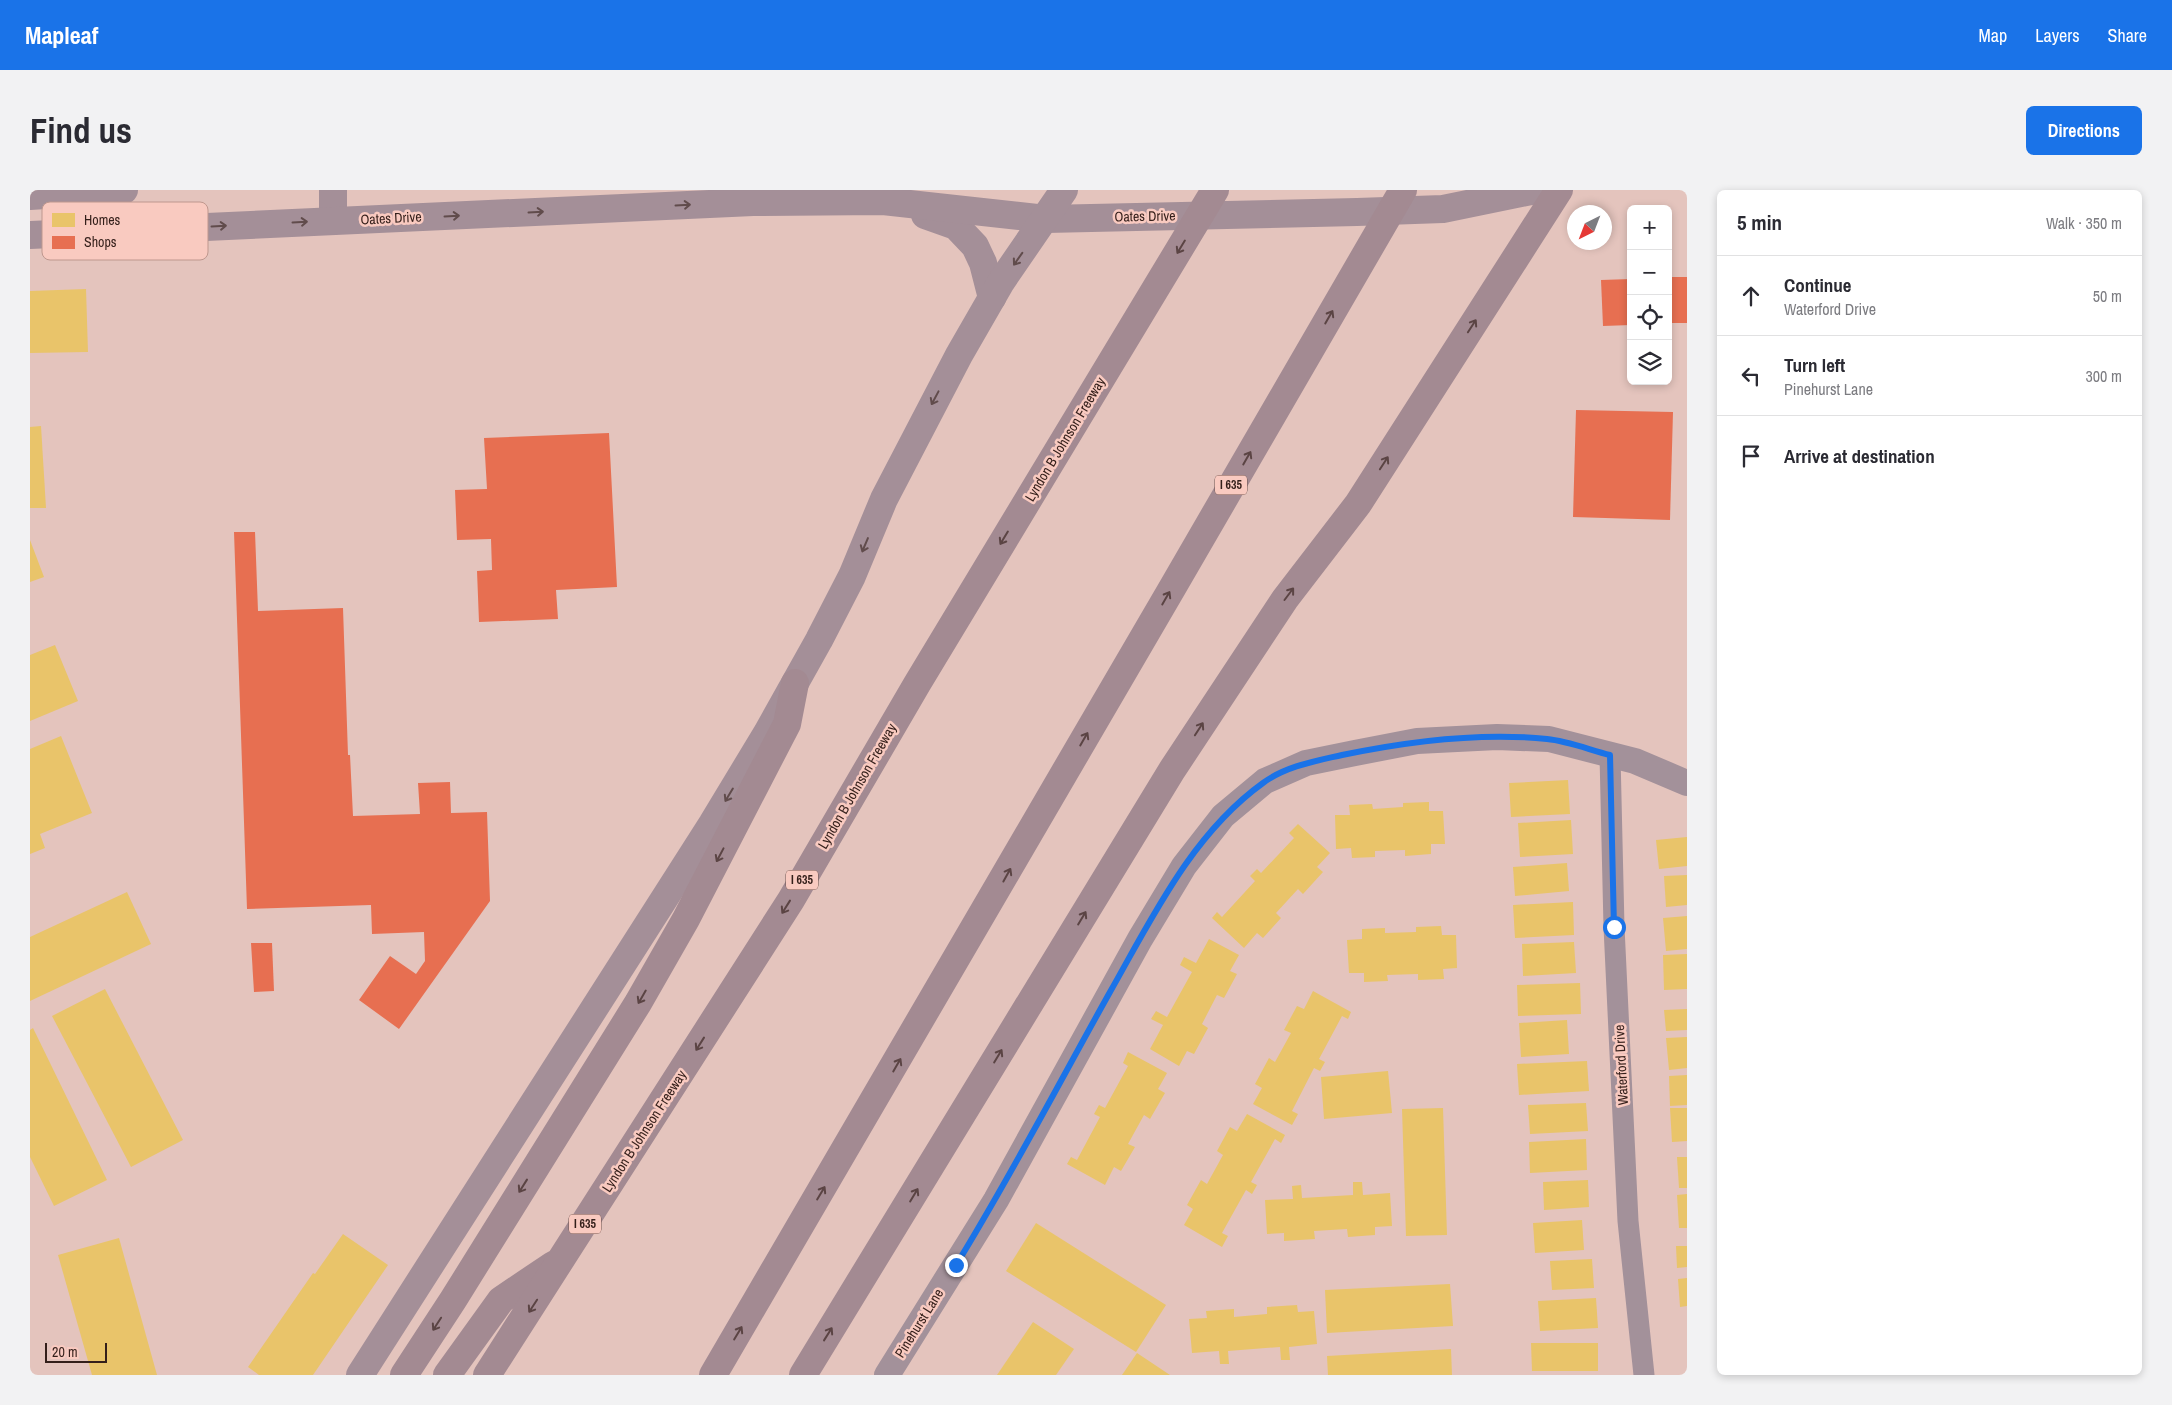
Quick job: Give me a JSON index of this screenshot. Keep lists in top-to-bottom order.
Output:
{
  "streets": {
    "highway": ["Lyndon B Johnson Freeway", "I 635"],
    "main road": ["Oates Drive"],
    "street": ["Waterford Drive", "Pinehurst Lane"]
  },
  "crossings": [
    ["Waterford Drive", "Pinehurst Lane"]
  ],
  "one_way": ["Oates Drive"],
  "legend": ["Homes", "Shops"],
  "scale_bar": "20 m",
  "north": "bottom left",
  "page": {
    "header": "Mapleaf",
    "nav": ["Map", "Layers", "Share"],
    "buttons": "Directions",
    "title": "Find us",
    "heading": ["5 min", "Walk · 350 m"],
    "map_buttons": ["+", "−"],
    "list": [
      ["Continue", "Waterford Drive", "50 m"],
      ["Turn left", "Pinehurst Lane", "300 m"],
      "Arrive at destination"
    ],
    "scale": "20 m"
  }
}
